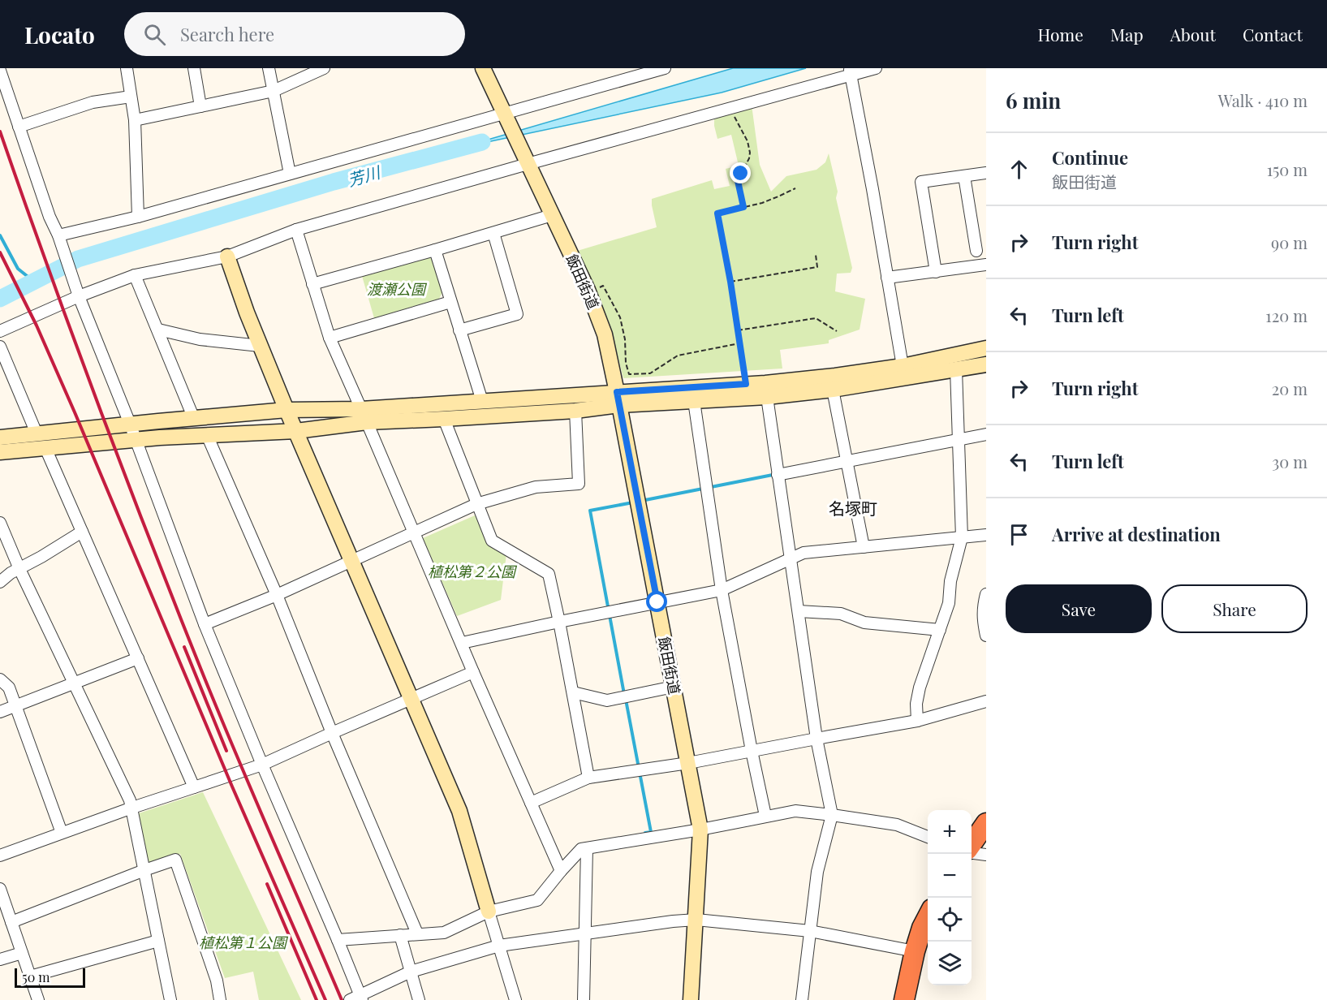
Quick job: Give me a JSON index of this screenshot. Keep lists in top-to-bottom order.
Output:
{
  "streets": {
    "street": ["飯田街道"]
  },
  "districts": ["名塚町"],
  "water": ["芳川"],
  "parks": ["渡瀬公園", "植松第２公園", "植松第１公園"],
  "scale_bar": "50 m",
  "page": {
    "header": "Locato",
    "search": "Search here",
    "nav": [
      "Home",
      "Map",
      "About",
      "Contact"
    ],
    "heading": ["6 min", "Walk · 410 m"],
    "list": [
      ["Continue", "飯田街道", "150 m"],
      ["Turn right", "90 m"],
      ["Turn left", "120 m"],
      ["Turn right", "20 m"],
      ["Turn left", "30 m"],
      "Arrive at destination"
    ],
    "buttons": ["Save", "Share"],
    "map_buttons": ["+", "−"],
    "scale": "50 m"
  }
}
